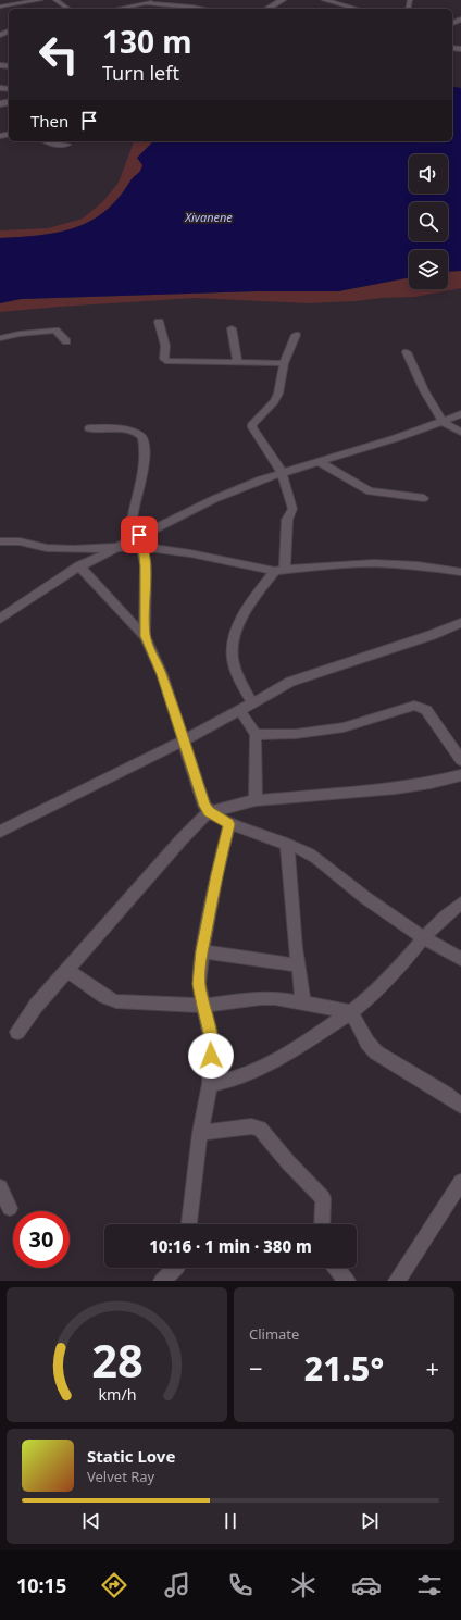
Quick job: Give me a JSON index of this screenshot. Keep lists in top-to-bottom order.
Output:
{
  "water": ["Xivanene"],
  "page": {
    "turn": ["130 m", "Turn left"],
    "then": "Then",
    "limit": "30",
    "trip": "10:16 · 1 min · 380 m",
    "tile": "Climate",
    "heat": ["−", "21.5°", "+"],
    "song": ["Static Love", "Velvet Ray"],
    "tabs": "10:15",
    "gauge": ["28", "km/h"]
  }
}
